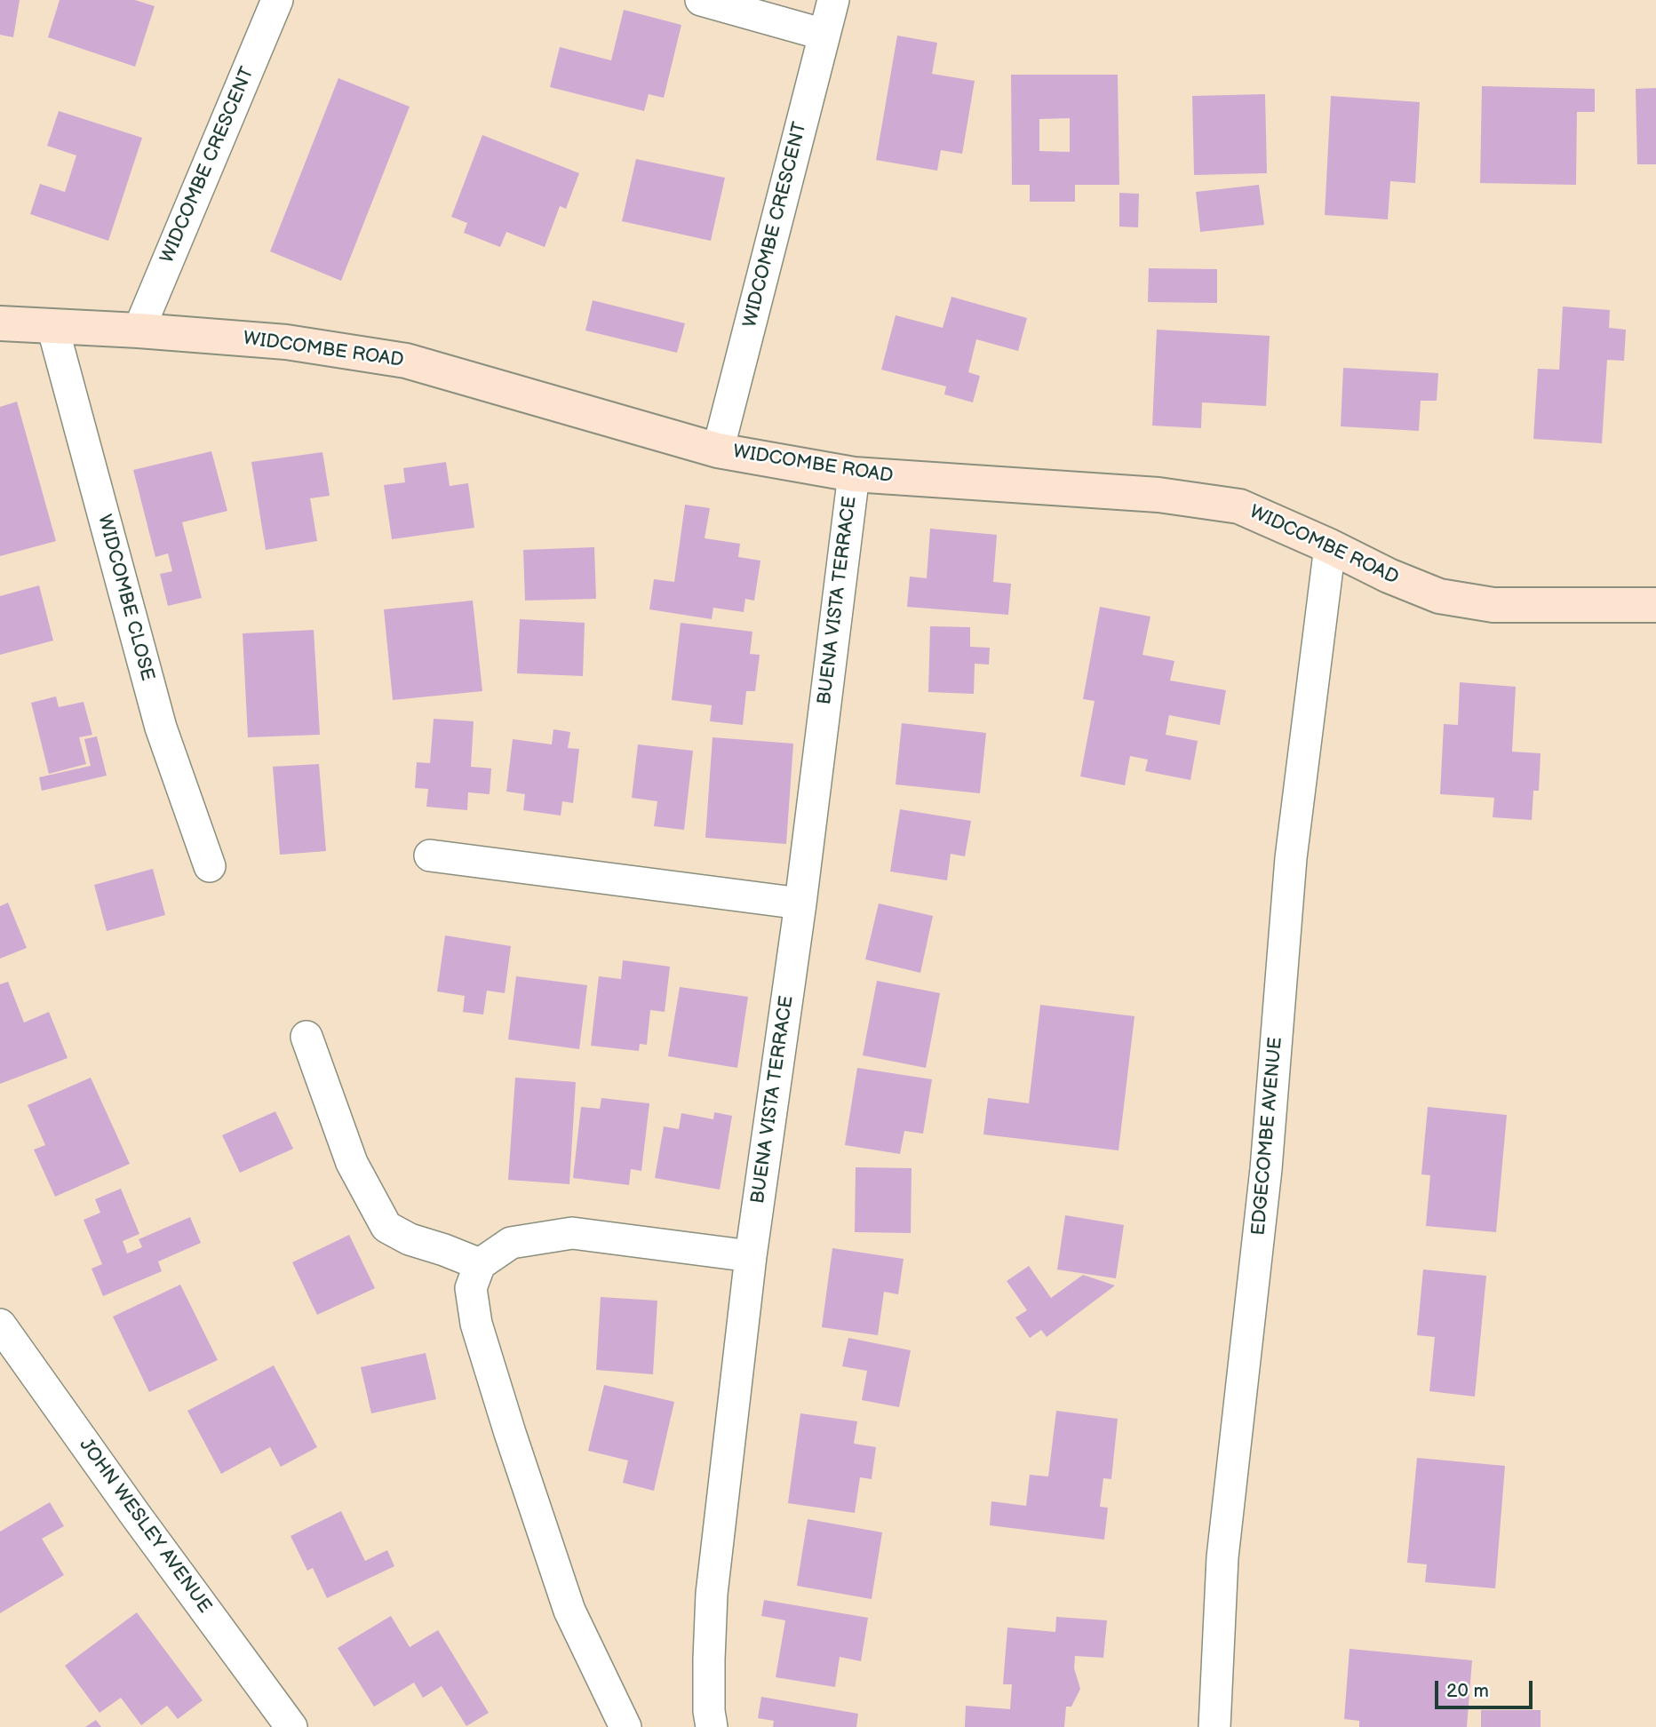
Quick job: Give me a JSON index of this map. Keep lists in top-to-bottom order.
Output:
{
  "streets": {
    "street": [
      "WIDCOMBE CRESCENT",
      "WIDCOMBE ROAD",
      "WIDCOMBE CLOSE",
      "BUENA VISTA TERRACE",
      "EDGECOMBE AVENUE",
      "JOHN WESLEY AVENUE"
    ]
  },
  "crossings": [
    ["WIDCOMBE CRESCENT", "WIDCOMBE ROAD"],
    ["WIDCOMBE ROAD", "WIDCOMBE CLOSE"],
    ["WIDCOMBE ROAD", "BUENA VISTA TERRACE"],
    ["WIDCOMBE ROAD", "EDGECOMBE AVENUE"]
  ],
  "scale_bar": "20 m"
}
